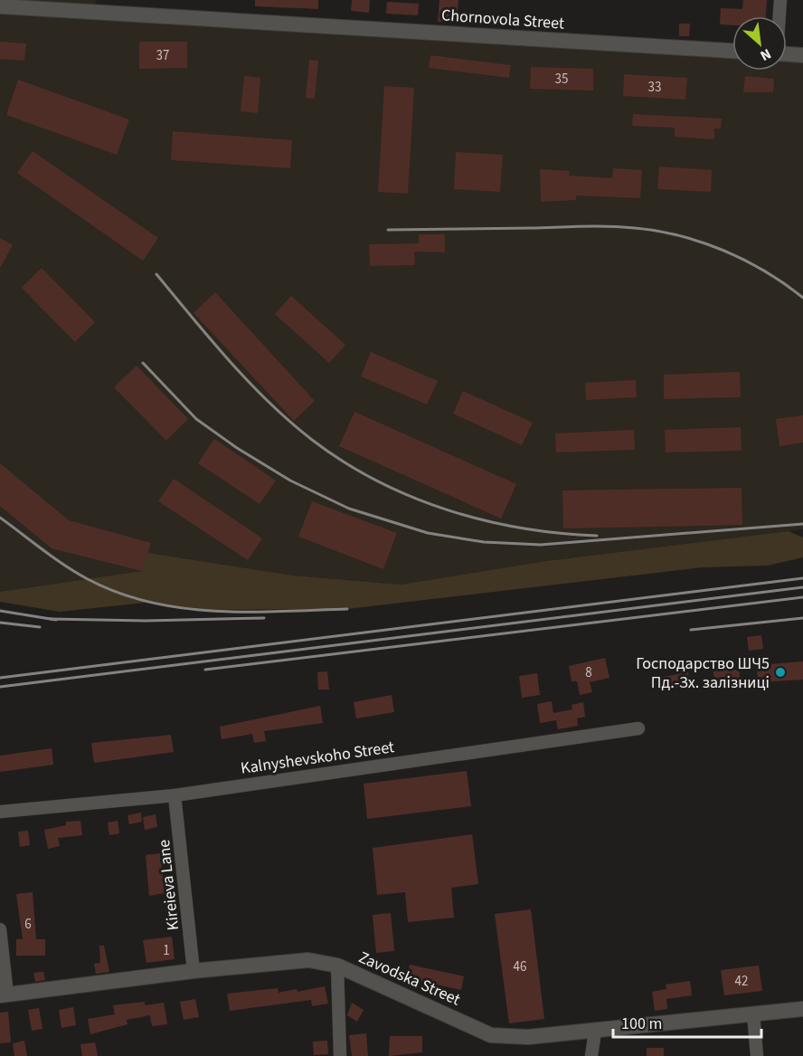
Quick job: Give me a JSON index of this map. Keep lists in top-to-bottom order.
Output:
{
  "streets": {
    "street": [
      "Chornovola Street",
      "Kalnyshevskoho Street",
      "Kireieva Lane",
      "Zavodska Street"
    ]
  },
  "crossings": [
    ["Kalnyshevskoho Street", "Kireieva Lane"],
    ["Kireieva Lane", "Zavodska Street"]
  ],
  "places": ["Господарство ШЧ5 Пд.-Зх. залізниці"],
  "house_numbers": [
    "37",
    "35",
    "33",
    "8",
    "6",
    "1",
    "46",
    "42"
  ],
  "scale_bar": "100 m",
  "north": "bottom right"
}
